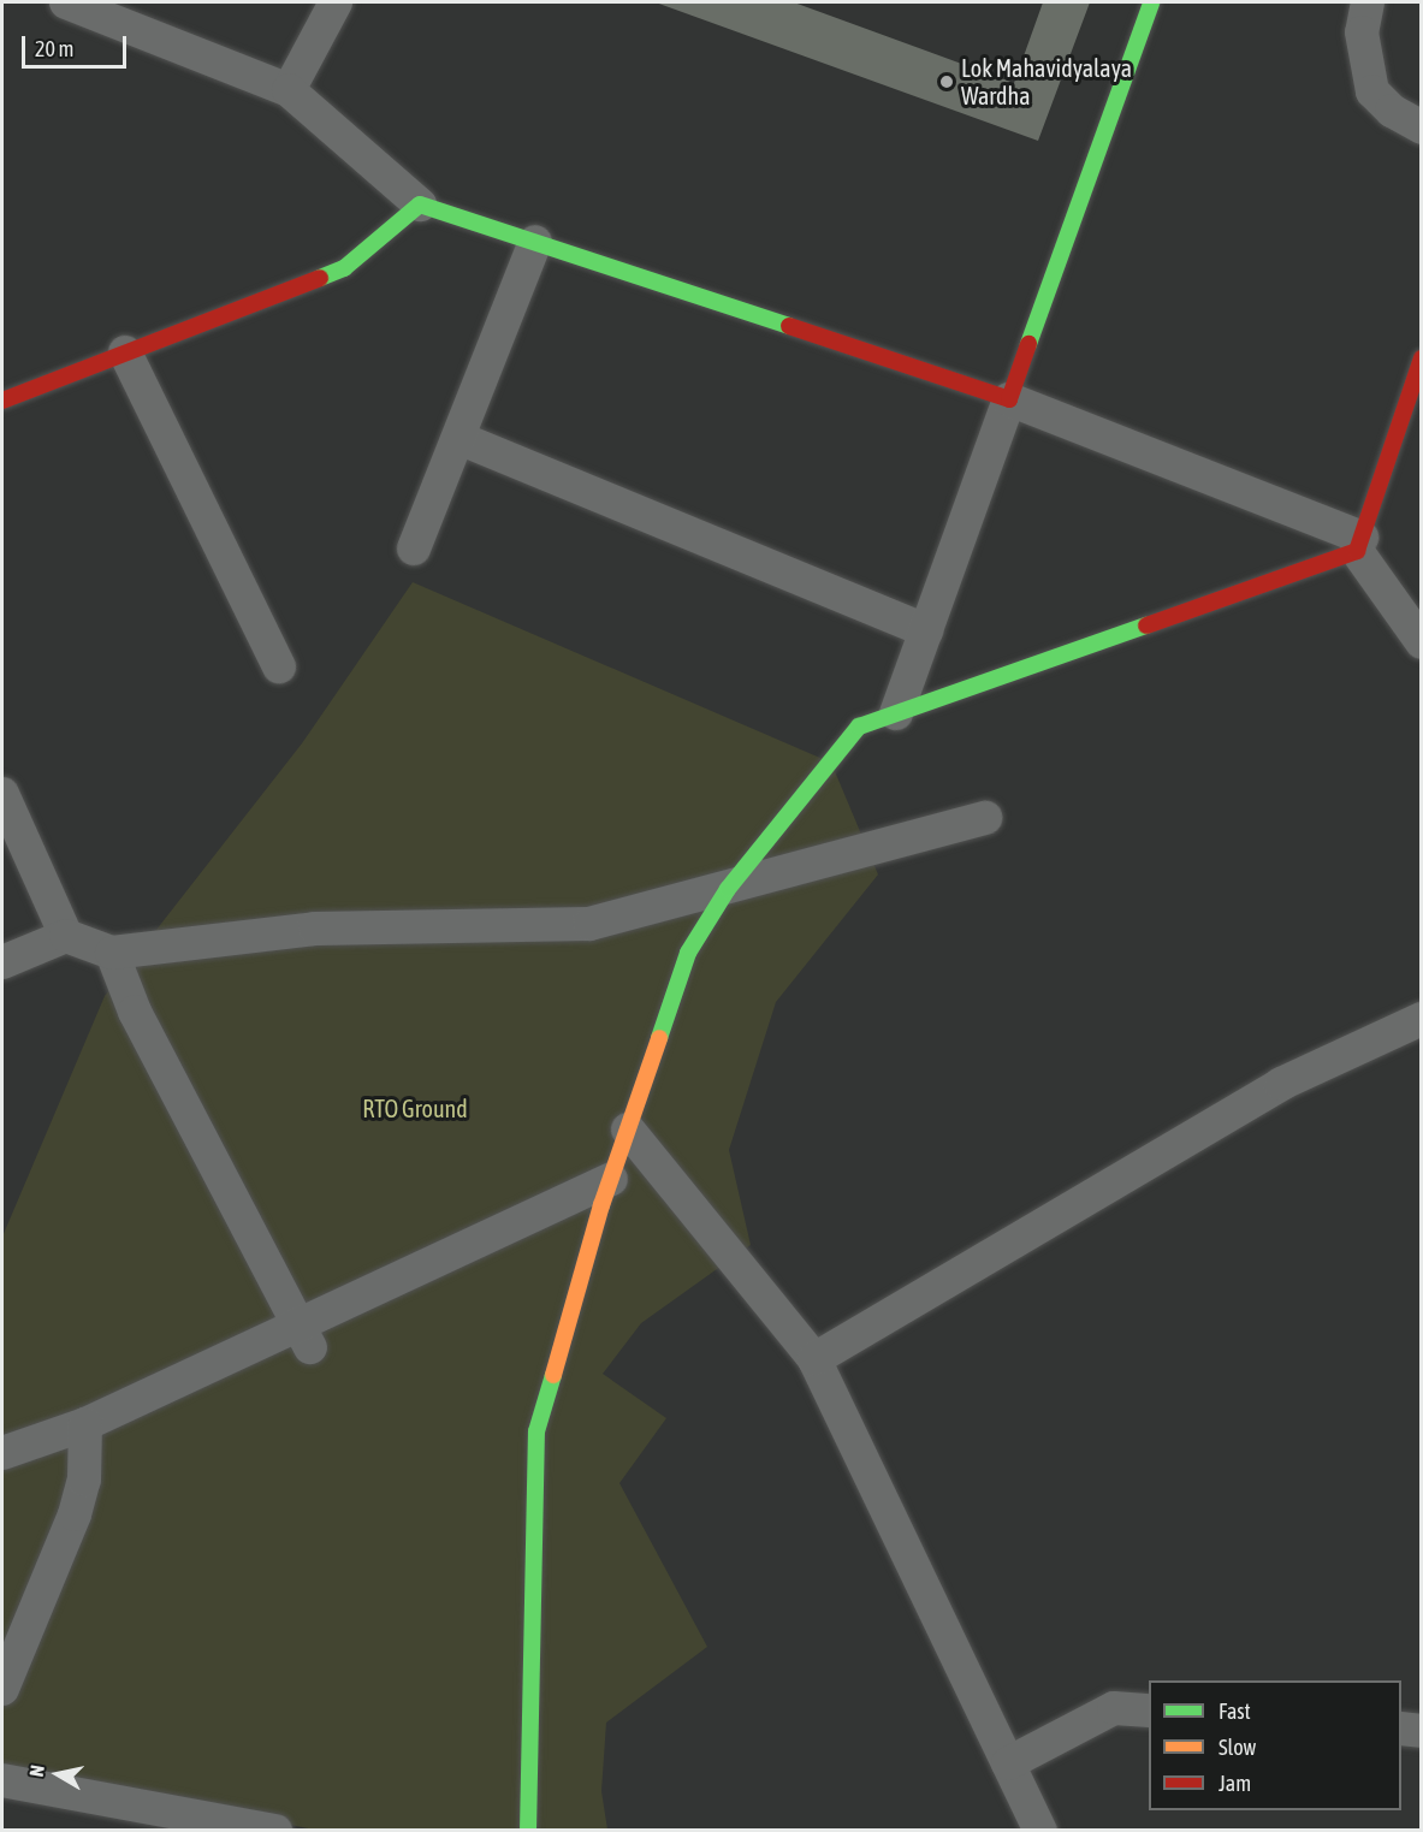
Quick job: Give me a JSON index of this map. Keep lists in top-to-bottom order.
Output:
{
  "parks": ["RTO Ground"],
  "places": ["Lok Mahavidyalaya Wardha"],
  "legend": ["Fast", "Slow", "Jam"],
  "scale_bar": "20 m",
  "north": "left"
}
